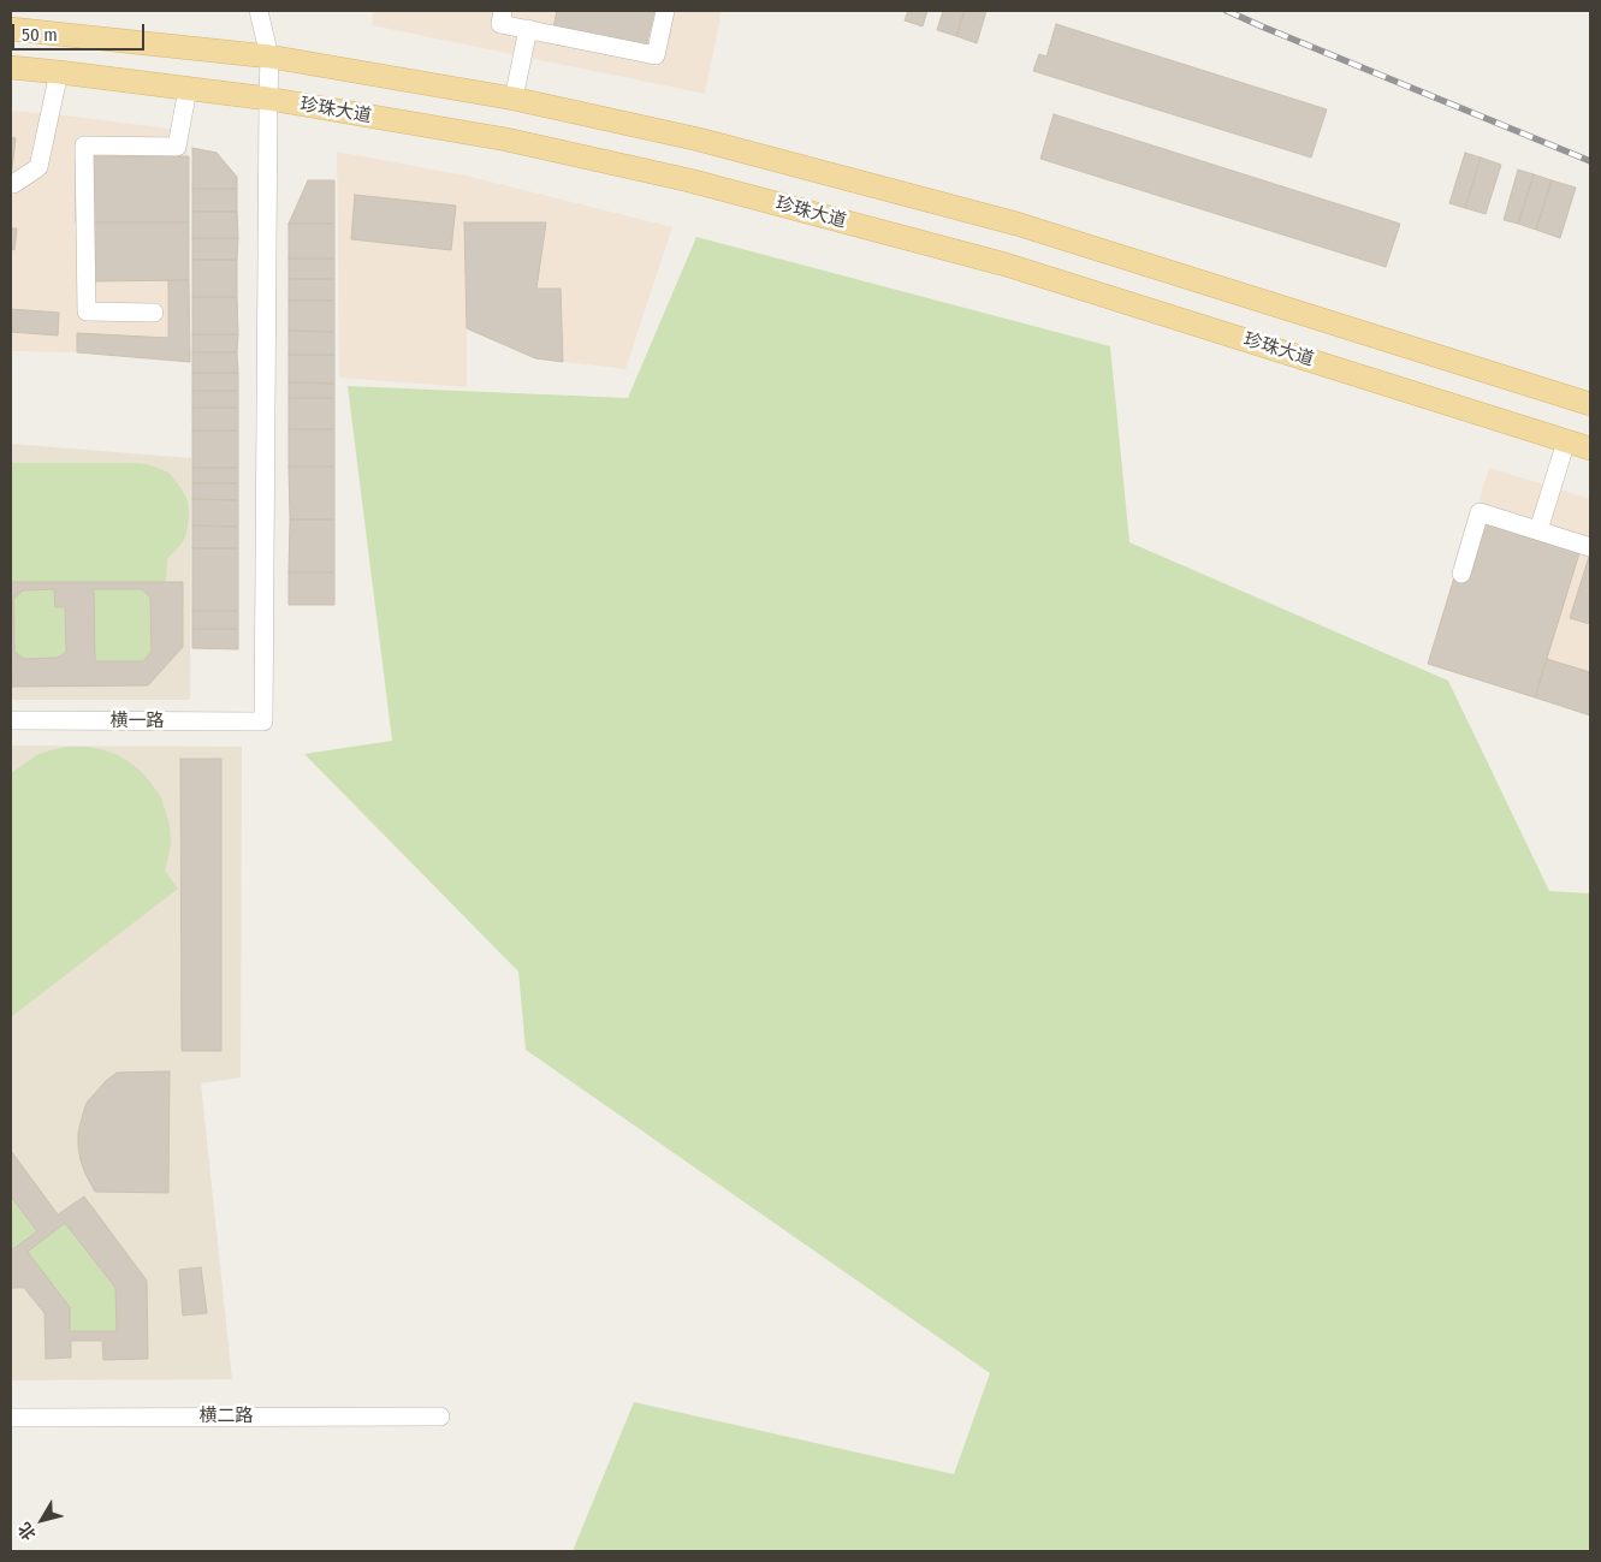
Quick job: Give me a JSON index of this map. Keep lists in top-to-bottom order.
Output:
{
  "streets": {
    "main road": ["珍珠大道"],
    "street": ["横一路", "横二路"]
  },
  "crossings": [
    ["珍珠大道", "横一路"]
  ],
  "scale_bar": "50 m",
  "north": "bottom left"
}
